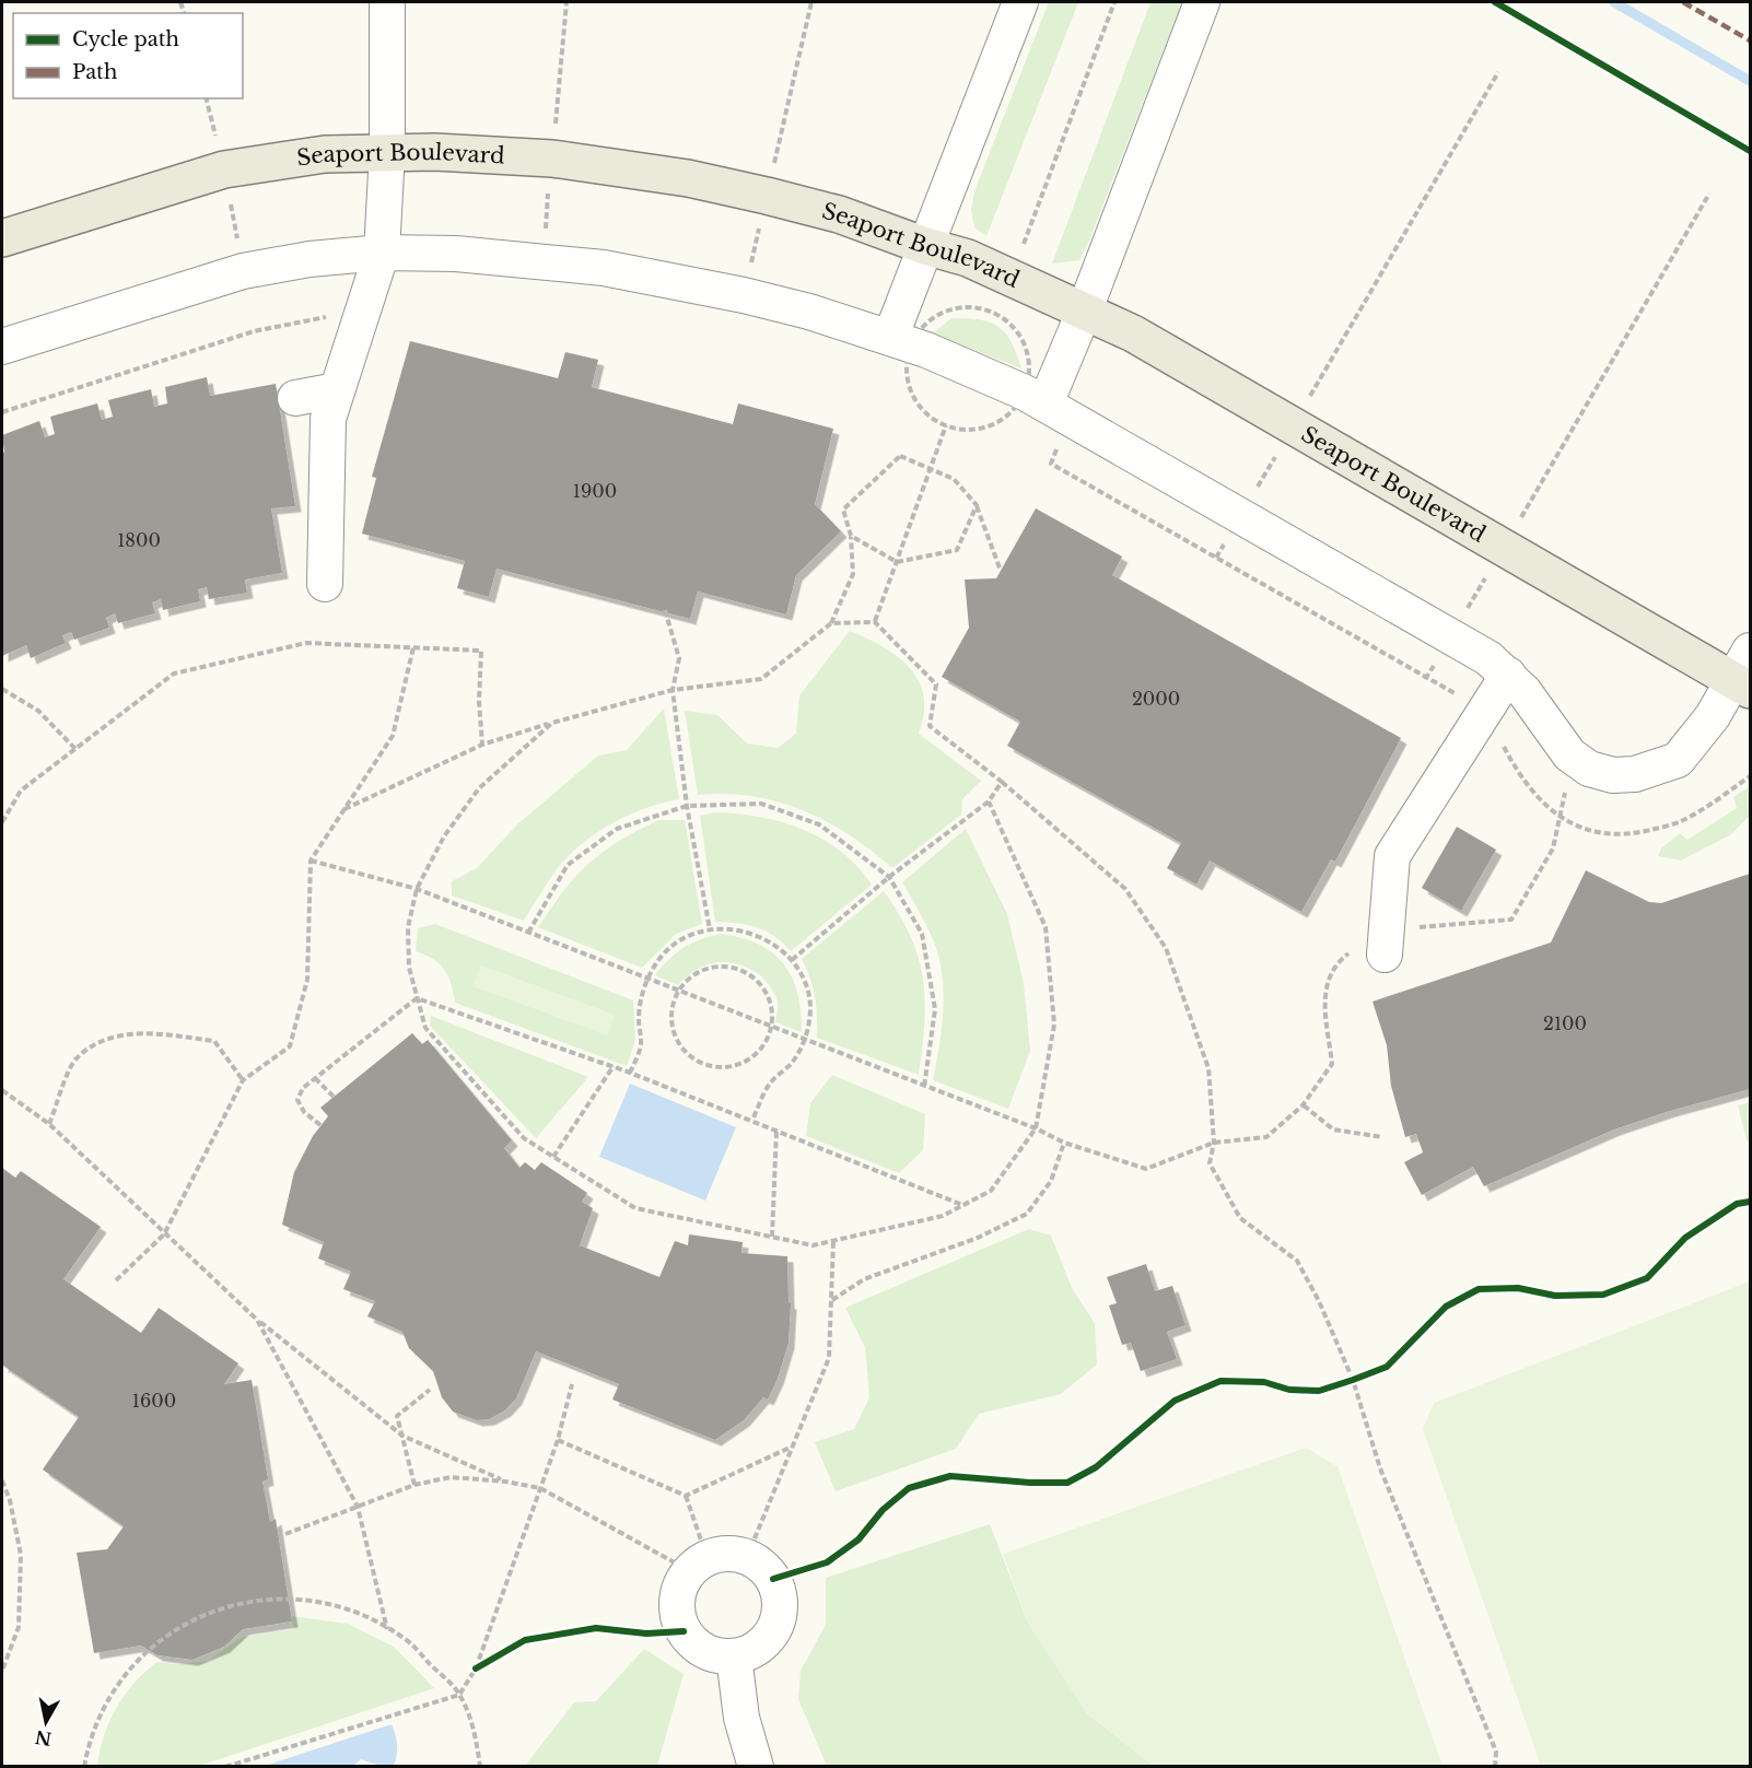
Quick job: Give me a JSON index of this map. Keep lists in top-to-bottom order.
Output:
{
  "streets": {
    "main road": ["Seaport Boulevard"]
  },
  "house_numbers": [
    "1900",
    "1800",
    "2000",
    "2100",
    "1600"
  ],
  "legend": ["Cycle path", "Path"],
  "north": "bottom"
}
